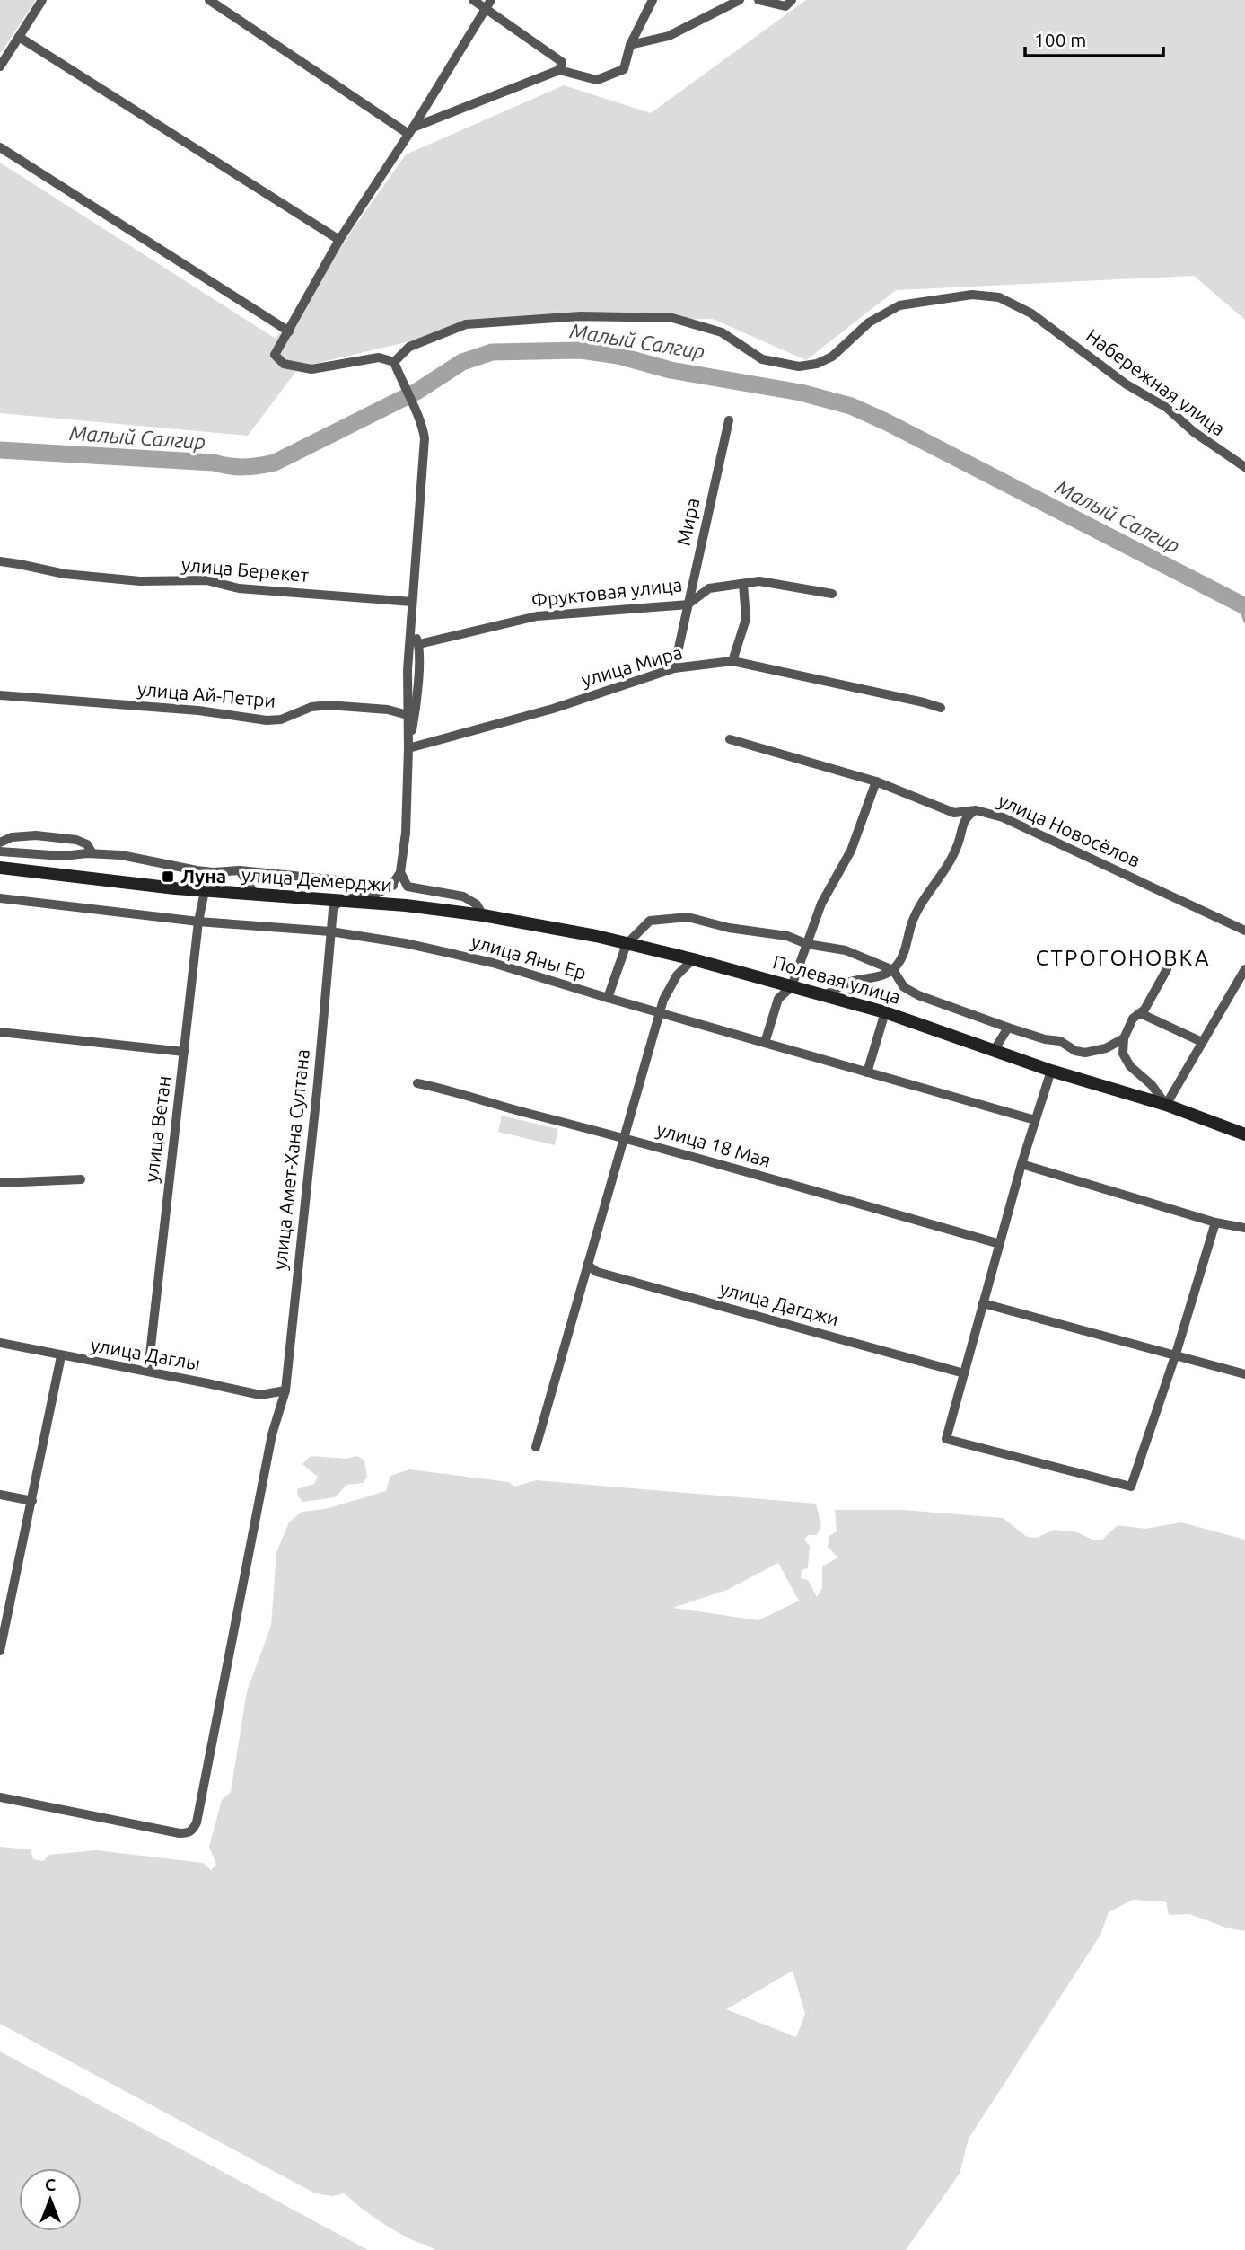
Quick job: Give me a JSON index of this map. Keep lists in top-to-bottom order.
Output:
{
  "streets": {
    "main road": ["улица Демерджи", "Полевая улица"],
    "street": [
      "Набережная улица",
      "Мира",
      "улица Берекет",
      "Фруктовая улица",
      "улица Мира",
      "улица Ай-Петри",
      "улица Новосёлов",
      "улица Яны Ер",
      "улица Ветан",
      "улица 18 Мая",
      "улица Амет-Хана Султана",
      "улица Дагджи",
      "улица Даглы"
    ]
  },
  "crossings": [
    ["Мира", "Фруктовая улица"],
    ["Мира", "улица Мира"],
    ["улица Демерджи", "Полевая улица"],
    ["улица Демерджи", "улица Ветан"],
    ["улица Демерджи", "улица Амет-Хана Султана"],
    ["улица Яны Ер", "улица Ветан"],
    ["улица Яны Ер", "улица Амет-Хана Султана"],
    ["улица Ветан", "улица Даглы"],
    ["улица Амет-Хана Султана", "улица Даглы"]
  ],
  "districts": ["СТРОГОНОВКА"],
  "water": ["Малый Салгир"],
  "places": {
    "transit": ["Луна"]
  },
  "scale_bar": "100 m",
  "north": "top"
}
